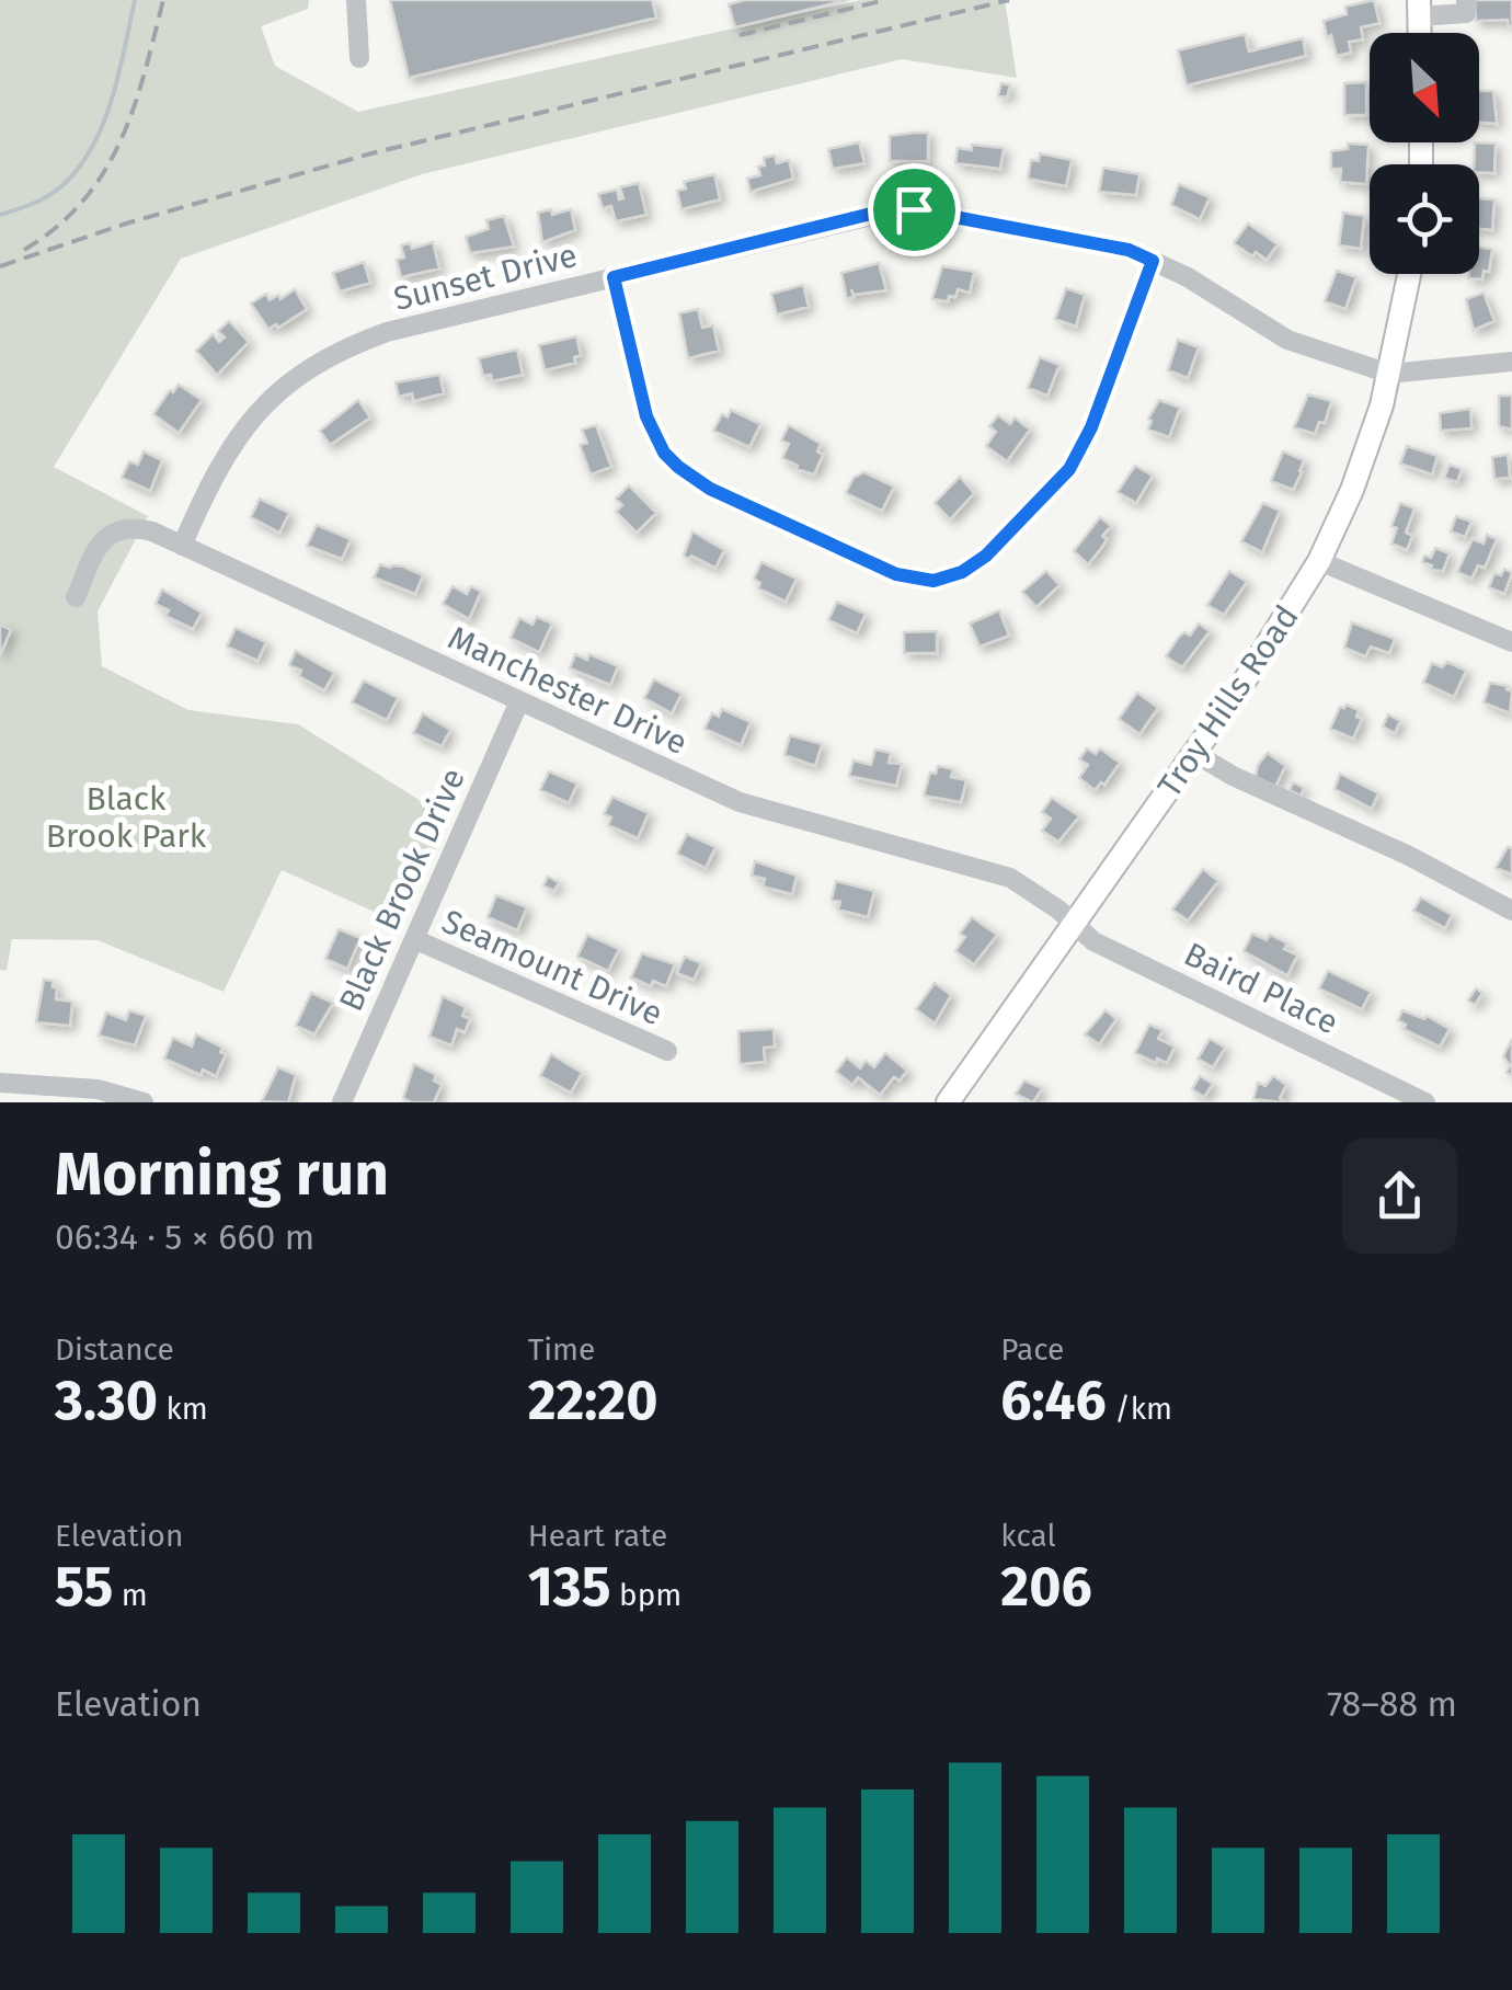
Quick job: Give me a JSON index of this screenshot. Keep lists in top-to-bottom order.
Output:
{
  "streets": {
    "main road": ["Troy Hills Road"],
    "street": [
      "Sunset Drive",
      "Manchester Drive",
      "Black Brook Drive",
      "Seamount Drive",
      "Baird Place"
    ]
  },
  "crossings": [
    ["Sunset Drive", "Manchester Drive"],
    ["Sunset Drive", "Troy Hills Road"],
    ["Manchester Drive", "Troy Hills Road"],
    ["Manchester Drive", "Black Brook Drive"],
    ["Manchester Drive", "Baird Place"],
    ["Troy Hills Road", "Baird Place"],
    ["Black Brook Drive", "Seamount Drive"]
  ],
  "parks": ["Black Brook Park"],
  "north": "bottom right",
  "page": {
    "heading": ["Morning run", "06:34 · 5 × 660 m"],
    "stats": [
      ["Distance", "3.30 km"],
      ["Time", "22:20"],
      ["Pace", "6:46 /km"],
      ["Elevation", "55 m"],
      ["Heart rate", "135 bpm"],
      ["kcal", "206"]
    ],
    "chart": ["Elevation", "78–88 m"]
  }
}
